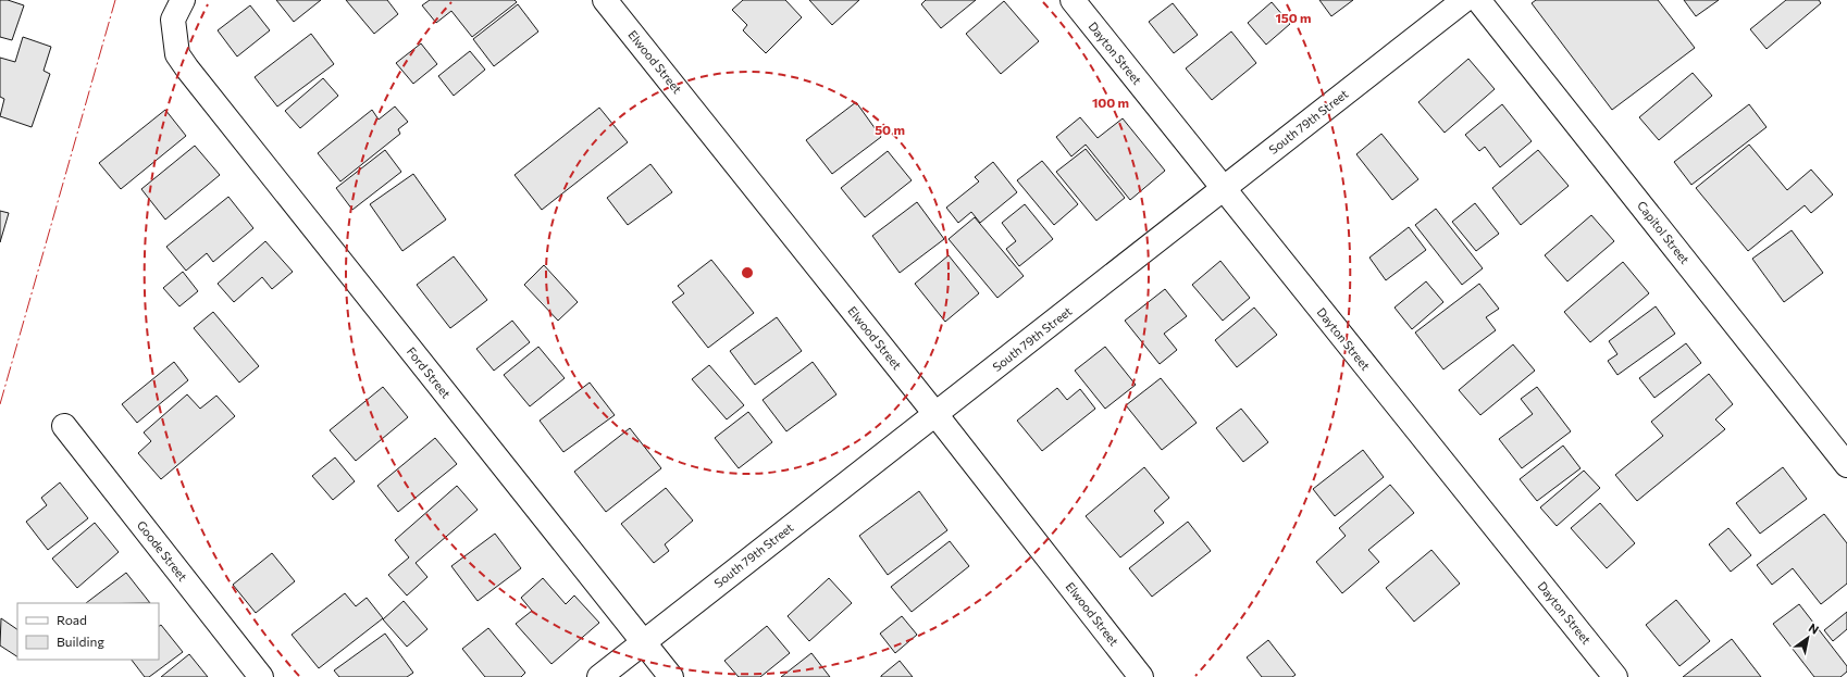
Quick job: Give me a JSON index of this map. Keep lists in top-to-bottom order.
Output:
{
  "streets": {
    "street": [
      "Dayton Street",
      "Elwood Street",
      "South 79th Street",
      "Capitol Street",
      "Ford Street",
      "Goode Street"
    ]
  },
  "crossings": [
    ["Dayton Street", "South 79th Street"],
    ["Elwood Street", "South 79th Street"],
    ["South 79th Street", "Ford Street"]
  ],
  "legend": ["Road", "Building"],
  "north": "top right",
  "rings": ["150 m", "100 m", "50 m"]
}
